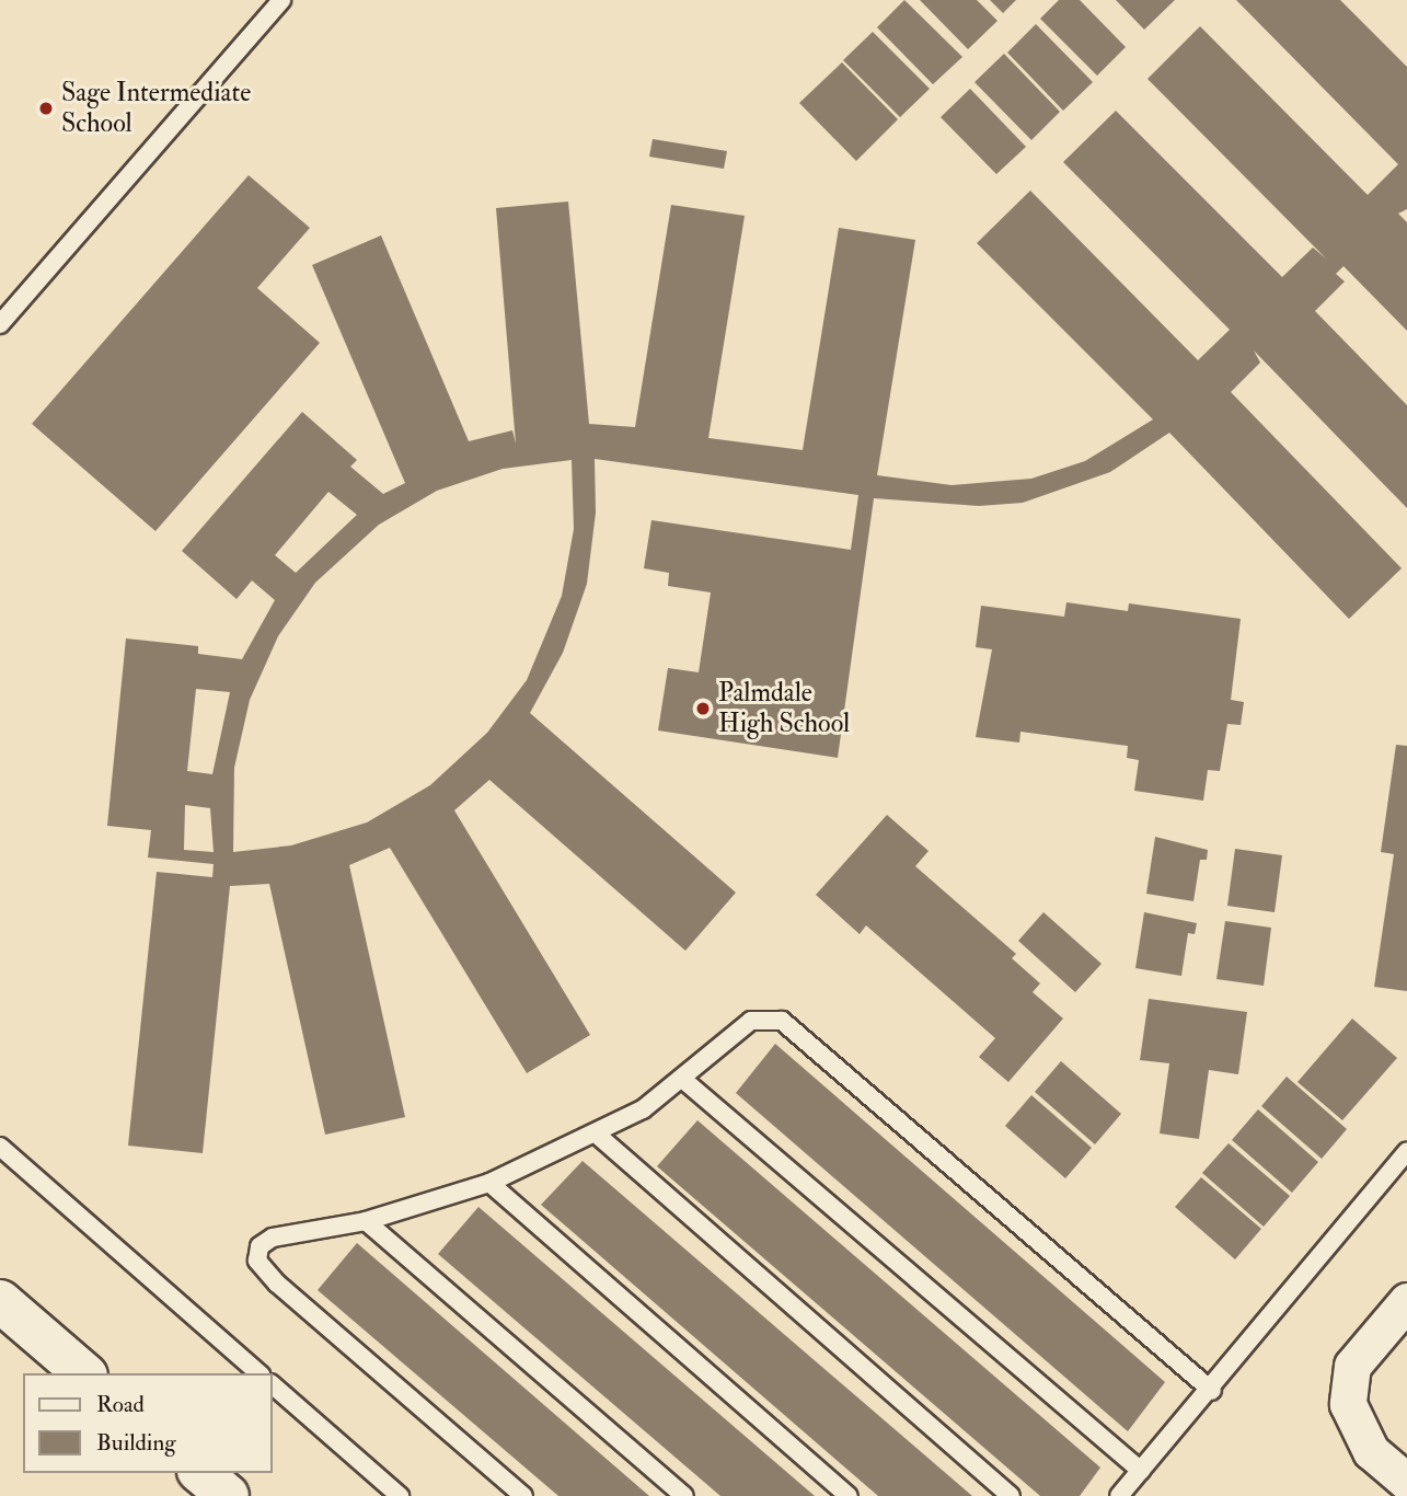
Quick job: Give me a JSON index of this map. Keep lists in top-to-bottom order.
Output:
{
  "places": ["Sage Intermediate School", "Palmdale High School"],
  "legend": ["Road", "Building"]
}
